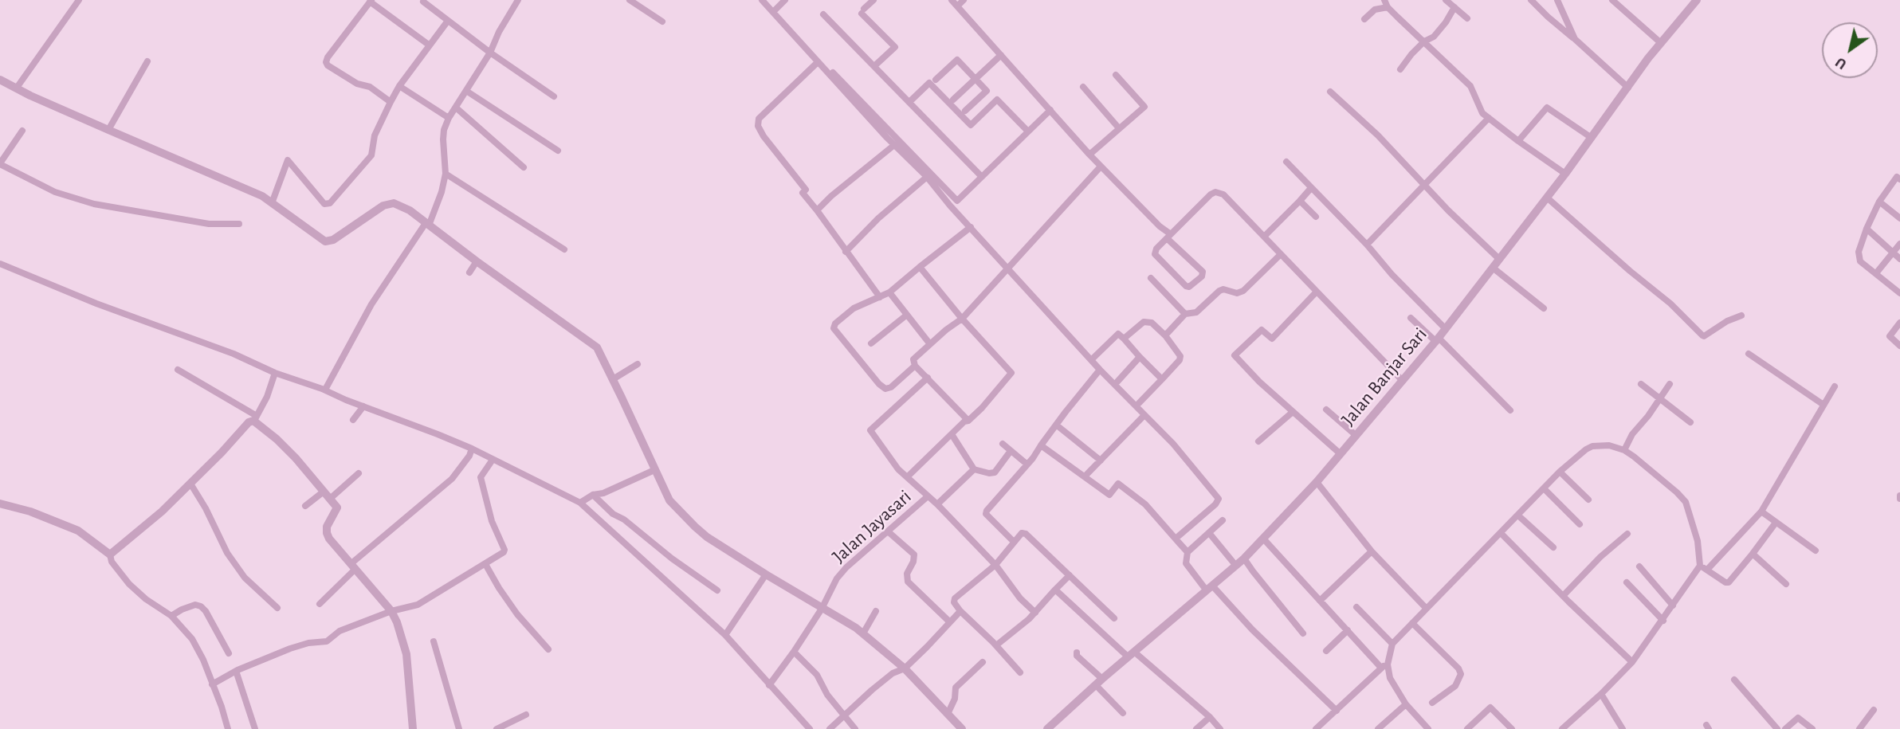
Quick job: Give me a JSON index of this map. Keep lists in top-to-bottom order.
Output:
{
  "streets": {
    "street": ["Jalan Banjar Sari", "Jalan Jayasari"]
  },
  "north": "bottom left"
}
